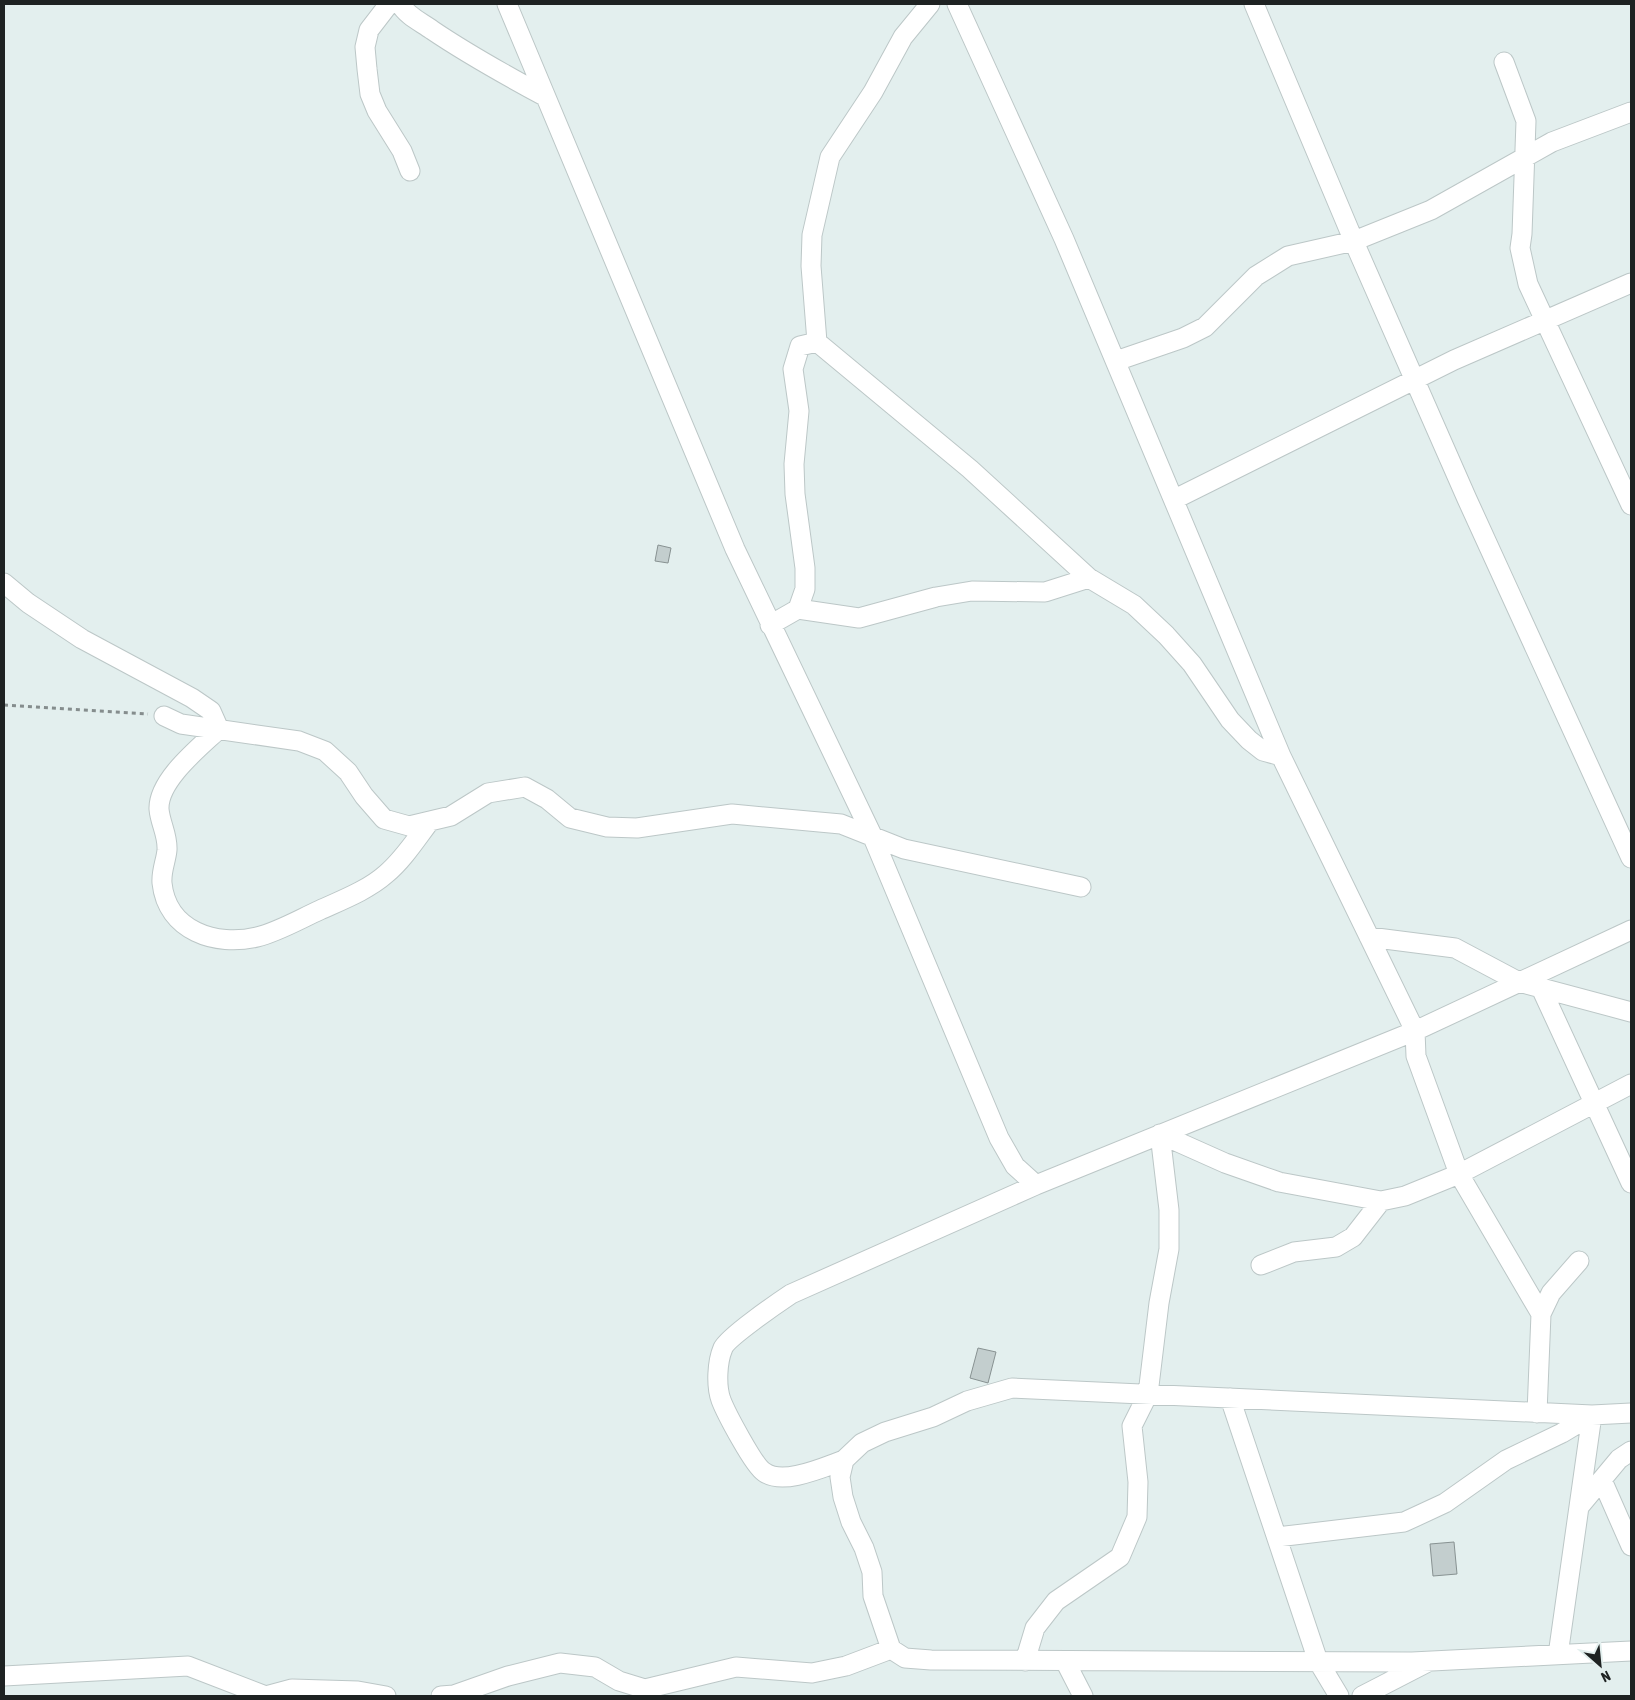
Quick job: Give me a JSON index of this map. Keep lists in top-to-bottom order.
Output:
{
  "north": "bottom right"
}
